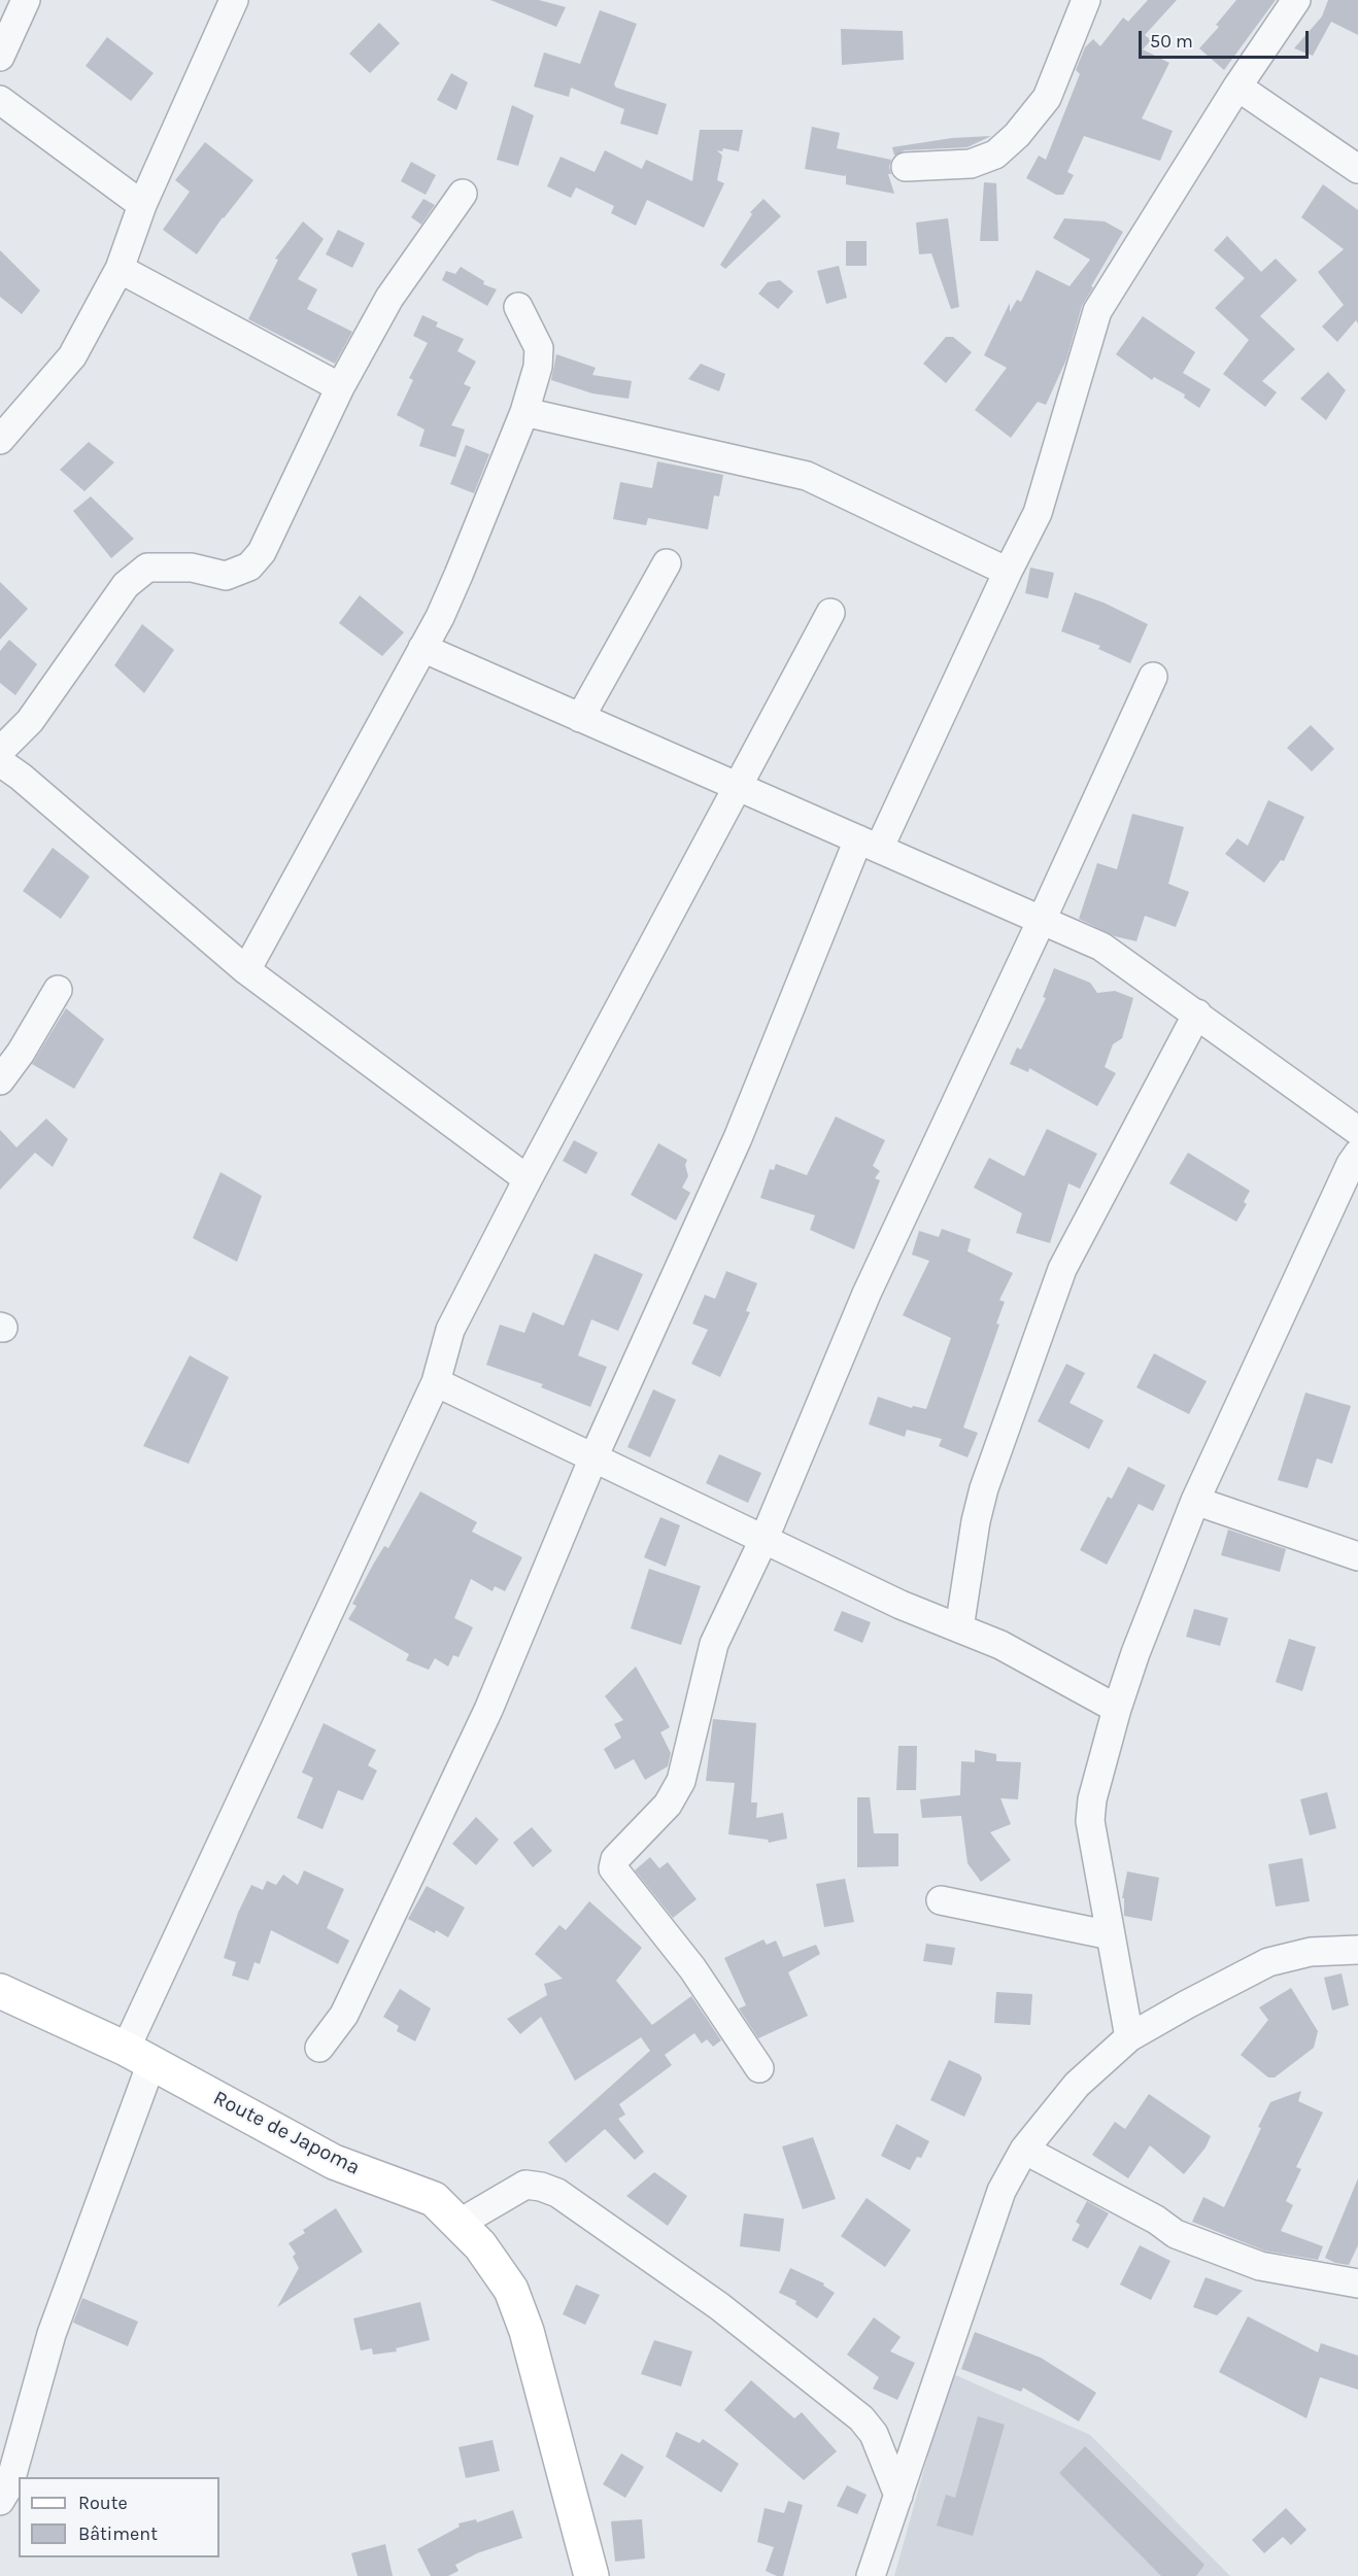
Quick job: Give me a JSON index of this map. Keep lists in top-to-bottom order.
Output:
{
  "streets": {
    "street": ["Route de Japoma"]
  },
  "legend": ["Route", "Bâtiment"],
  "scale_bar": "50 m"
}
